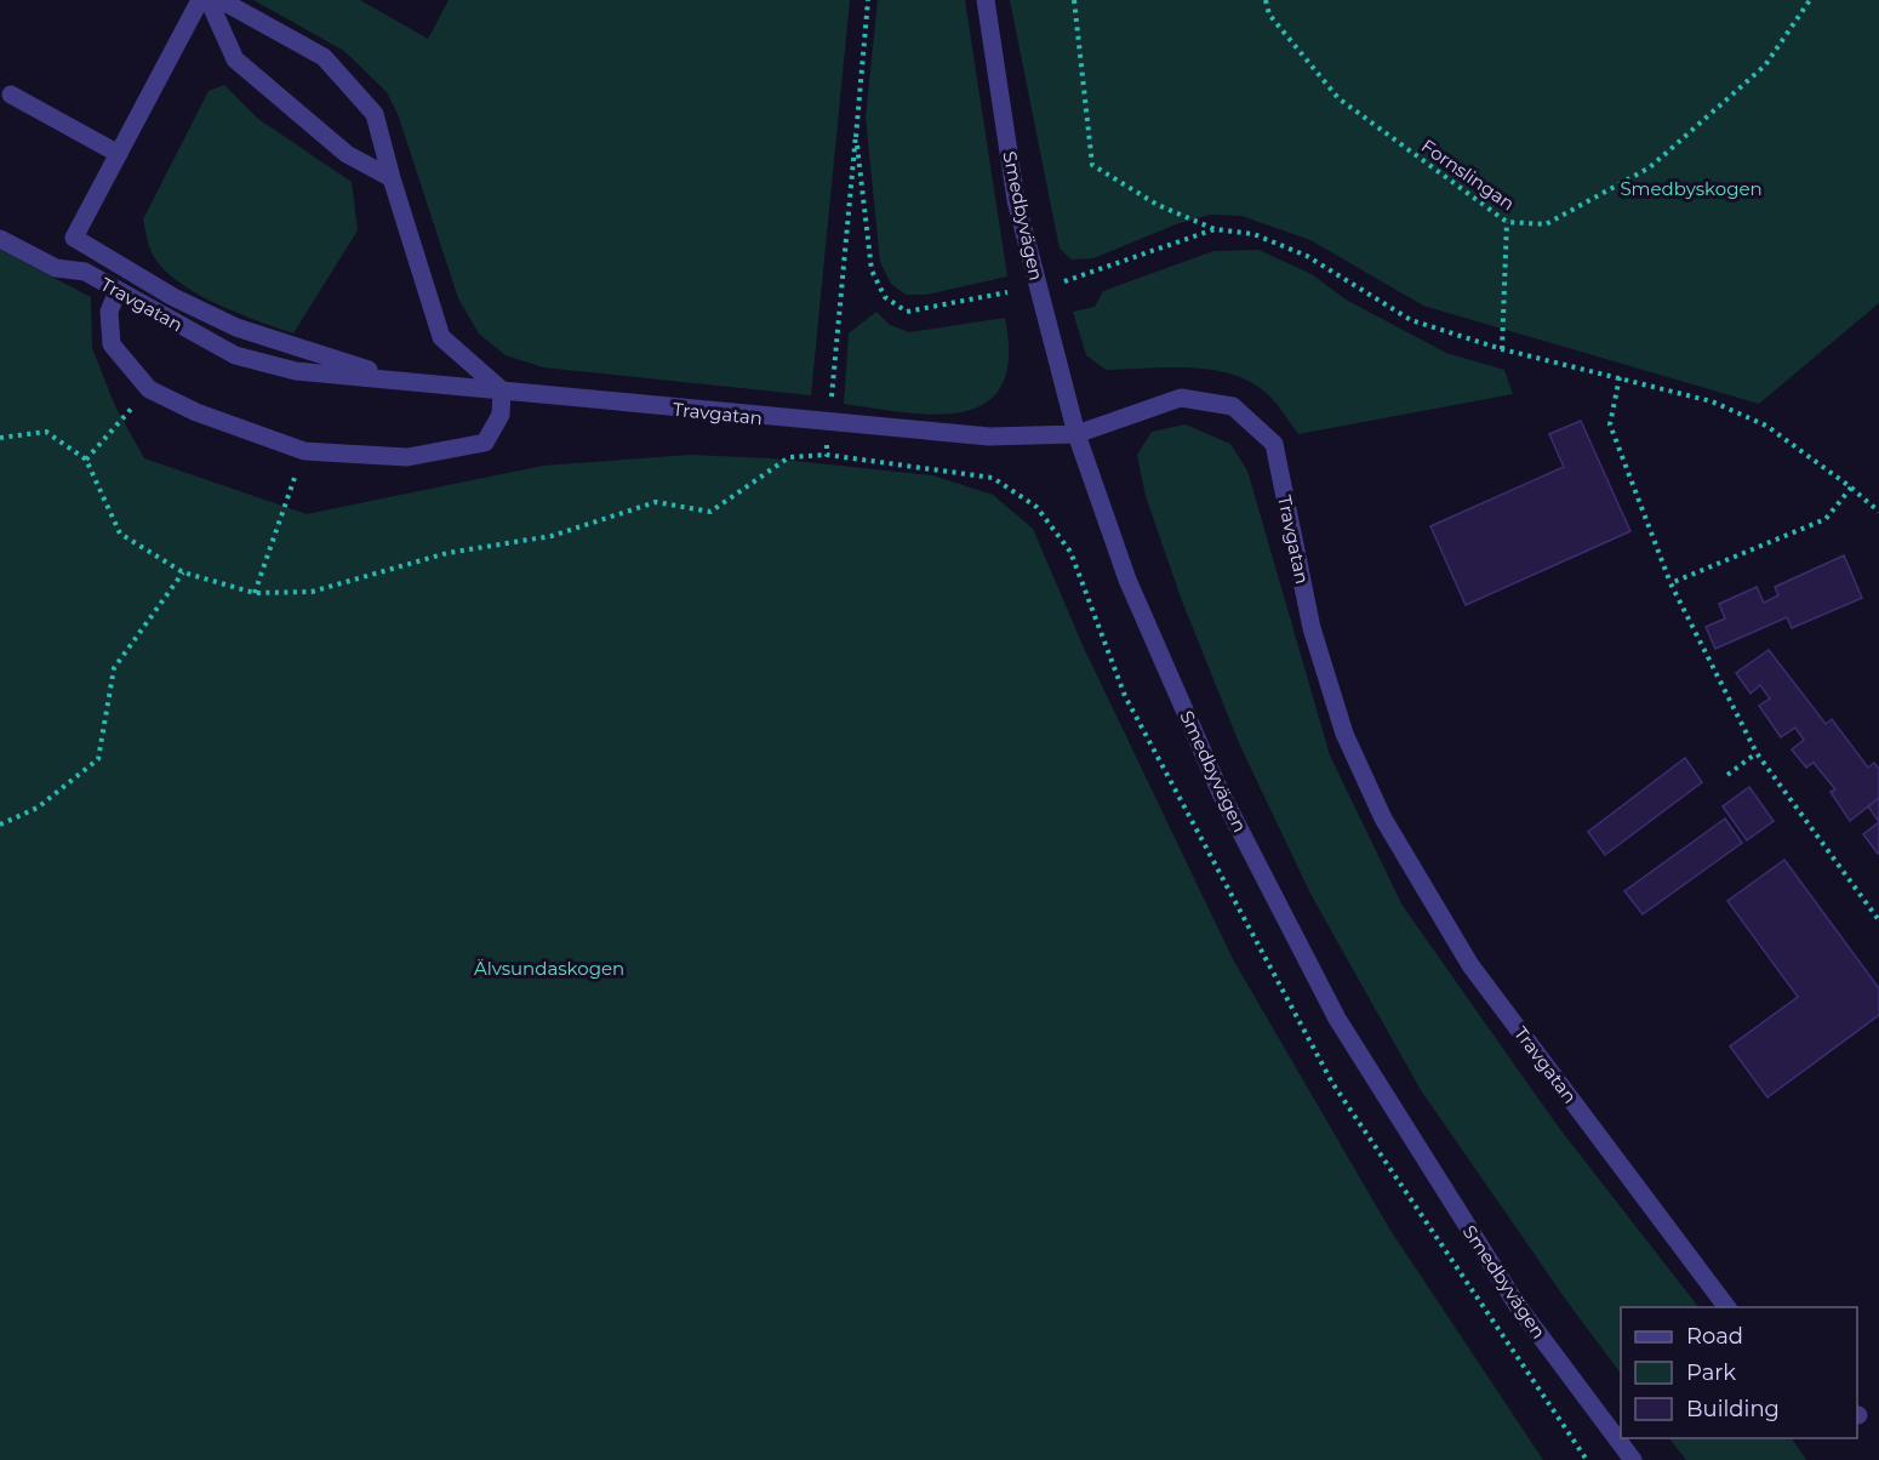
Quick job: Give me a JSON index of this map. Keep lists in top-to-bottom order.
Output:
{
  "streets": {
    "street": ["Smedbyvägen", "Travgatan"],
    "path": ["Fornslingan"]
  },
  "crossings": [
    ["Smedbyvägen", "Travgatan"]
  ],
  "parks": ["Smedbyskogen", "Älvsundaskogen"],
  "legend": ["Road", "Park", "Building"]
}
